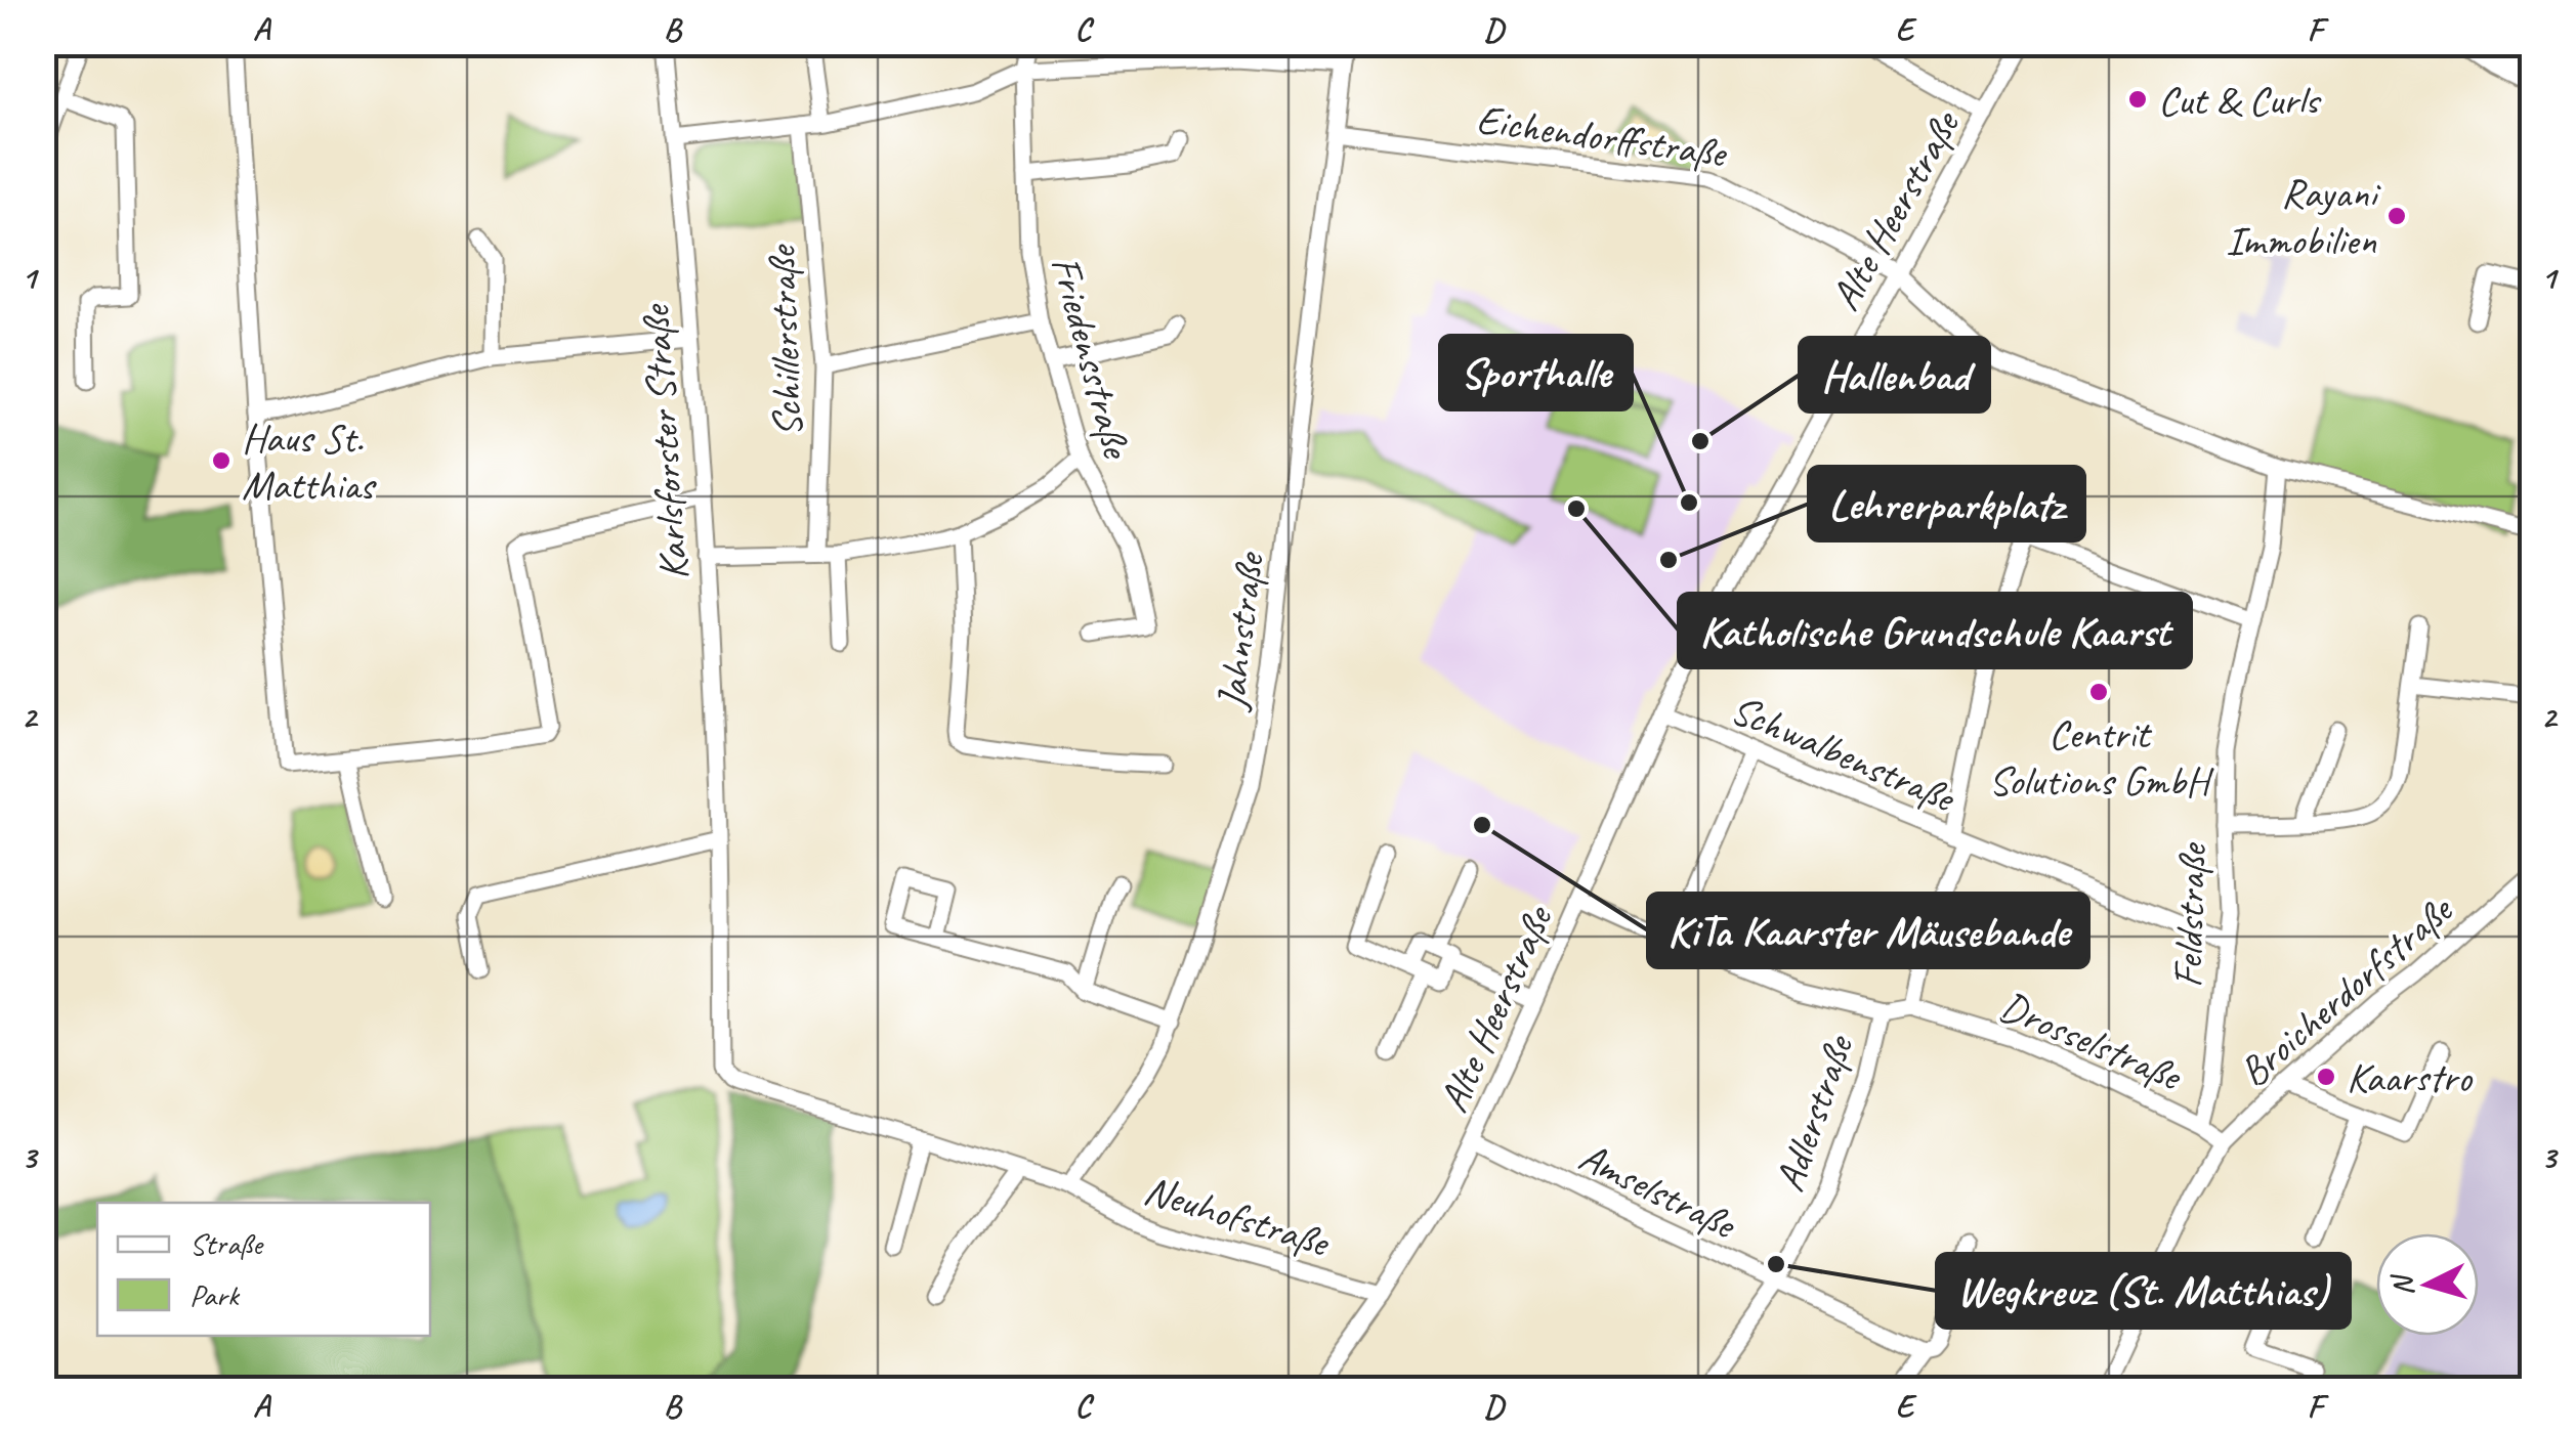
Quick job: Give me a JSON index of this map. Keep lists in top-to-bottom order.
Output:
{
  "streets": {
    "street": [
      "Eichendorffstraße",
      "Alte Heerstraße",
      "Schillerstraße",
      "Friedensstraße",
      "Karlsforster Straße",
      "Jahnstraße",
      "Schwalbenstraße",
      "Feldstraße",
      "Broicherdorfstraße",
      "Drosselstraße",
      "Adlerstraße",
      "Amselstraße",
      "Neuhofstraße"
    ]
  },
  "crossings": [
    ["Eichendorffstraße", "Alte Heerstraße"],
    ["Eichendorffstraße", "Jahnstraße"],
    ["Eichendorffstraße", "Feldstraße"],
    ["Alte Heerstraße", "Schwalbenstraße"],
    ["Alte Heerstraße", "Drosselstraße"],
    ["Alte Heerstraße", "Amselstraße"],
    ["Alte Heerstraße", "Neuhofstraße"],
    ["Karlsforster Straße", "Neuhofstraße"],
    ["Jahnstraße", "Neuhofstraße"],
    ["Schwalbenstraße", "Feldstraße"],
    ["Feldstraße", "Drosselstraße"],
    ["Broicherdorfstraße", "Drosselstraße"],
    ["Drosselstraße", "Adlerstraße"],
    ["Adlerstraße", "Amselstraße"]
  ],
  "places": [
    "Cut & Curls",
    "Rayani Immobilien",
    "Hallenbad",
    "Haus St. Matthias",
    "Sporthalle",
    "Katholische Grundschule Kaarst",
    "Lehrerparkplatz",
    "Centrit Solutions GmbH",
    "KiTa Kaarster Mäusebande",
    "Kaarstro",
    "Wegkreuz (St. Matthias)"
  ],
  "legend": ["Straße", "Park"],
  "north": "left",
  "grid": {
    "columns": [
      "A",
      "B",
      "C",
      "D",
      "E",
      "F"
    ],
    "rows": ["1", "2", "3"]
  }
}
